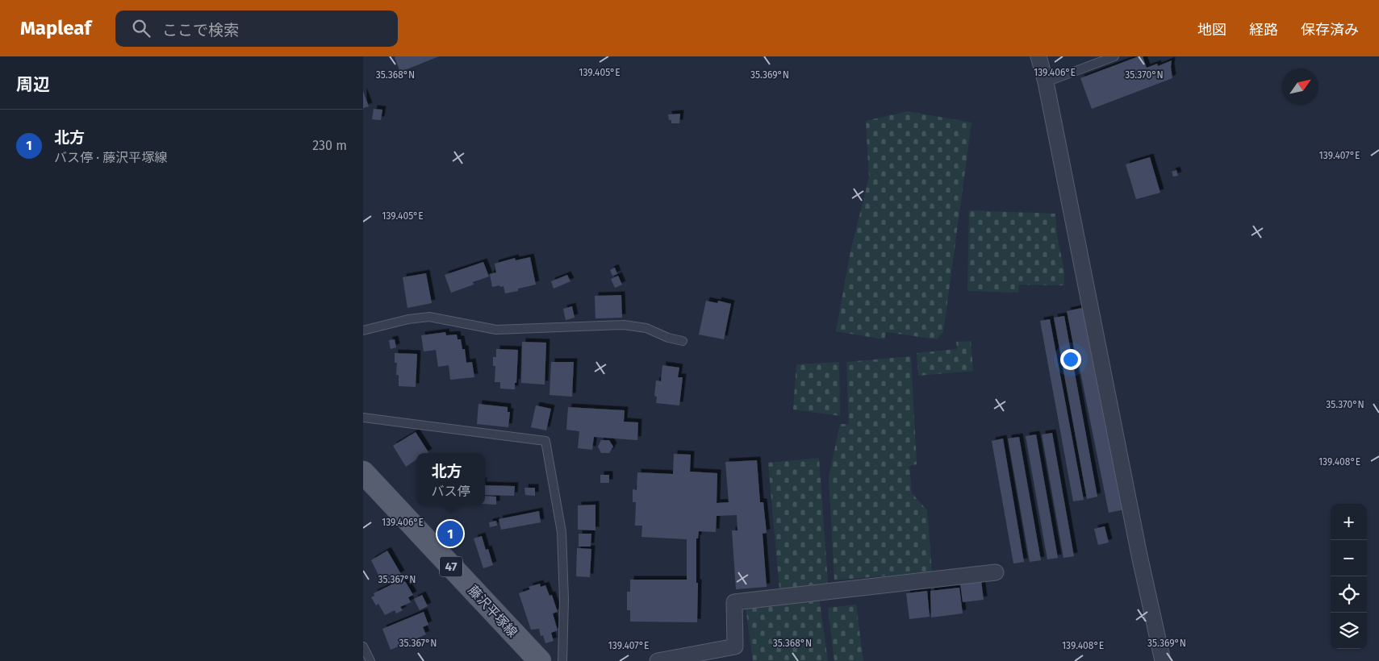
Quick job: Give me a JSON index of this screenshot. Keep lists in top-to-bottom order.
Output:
{
  "streets": {
    "main road": ["47", "藤沢平塚線"]
  },
  "north": "top right",
  "page": {
    "header": "Mapleaf",
    "search": "ここで検索",
    "nav": ["地図", "経路", "保存済み"],
    "heading": "周辺",
    "list": [
      {
        "mark": "1",
        "name": "北方",
        "note": "バス停 · 藤沢平塚線",
        "value": "230 m"
      }
    ],
    "popup": ["北方", "バス停"],
    "map_buttons": ["+", "−"],
    "pins": "1"
  },
  "coordinates": [
    "139.406°E",
    "139.405°E",
    "35.368°N",
    "35.369°N",
    "35.370°N",
    "139.407°E",
    "139.408°E",
    "35.367°N"
  ]
}
